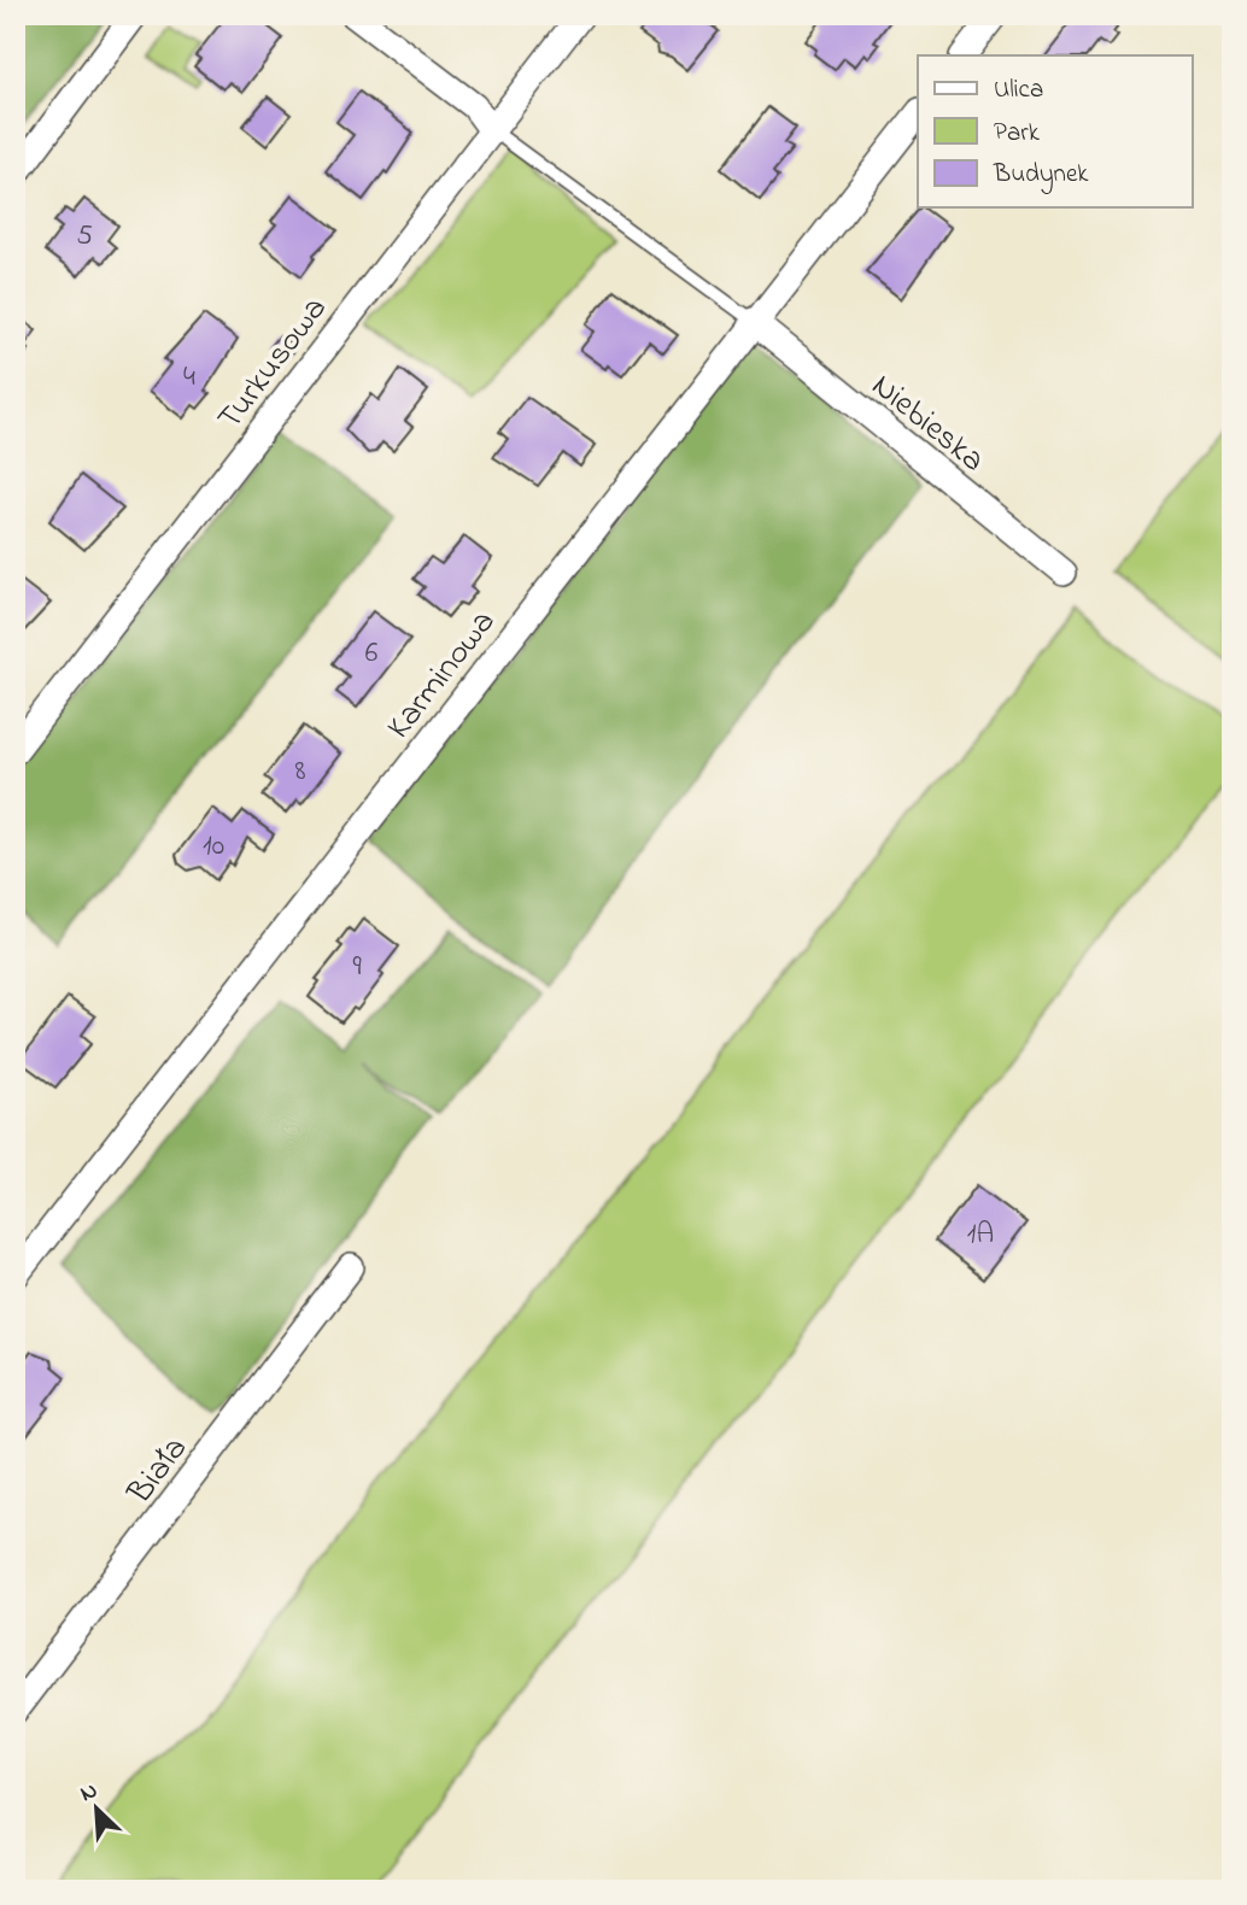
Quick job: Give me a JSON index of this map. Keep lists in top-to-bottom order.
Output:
{
  "streets": {
    "street": [
      "Turkusowa",
      "Niebieska",
      "Karminowa",
      "Biała"
    ]
  },
  "crossings": [
    ["Niebieska", "Karminowa"]
  ],
  "house_numbers": [
    "5",
    "4",
    "6",
    "8",
    "10",
    "9",
    "1A"
  ],
  "legend": ["Ulica", "Park", "Budynek"],
  "north": "top left"
}
